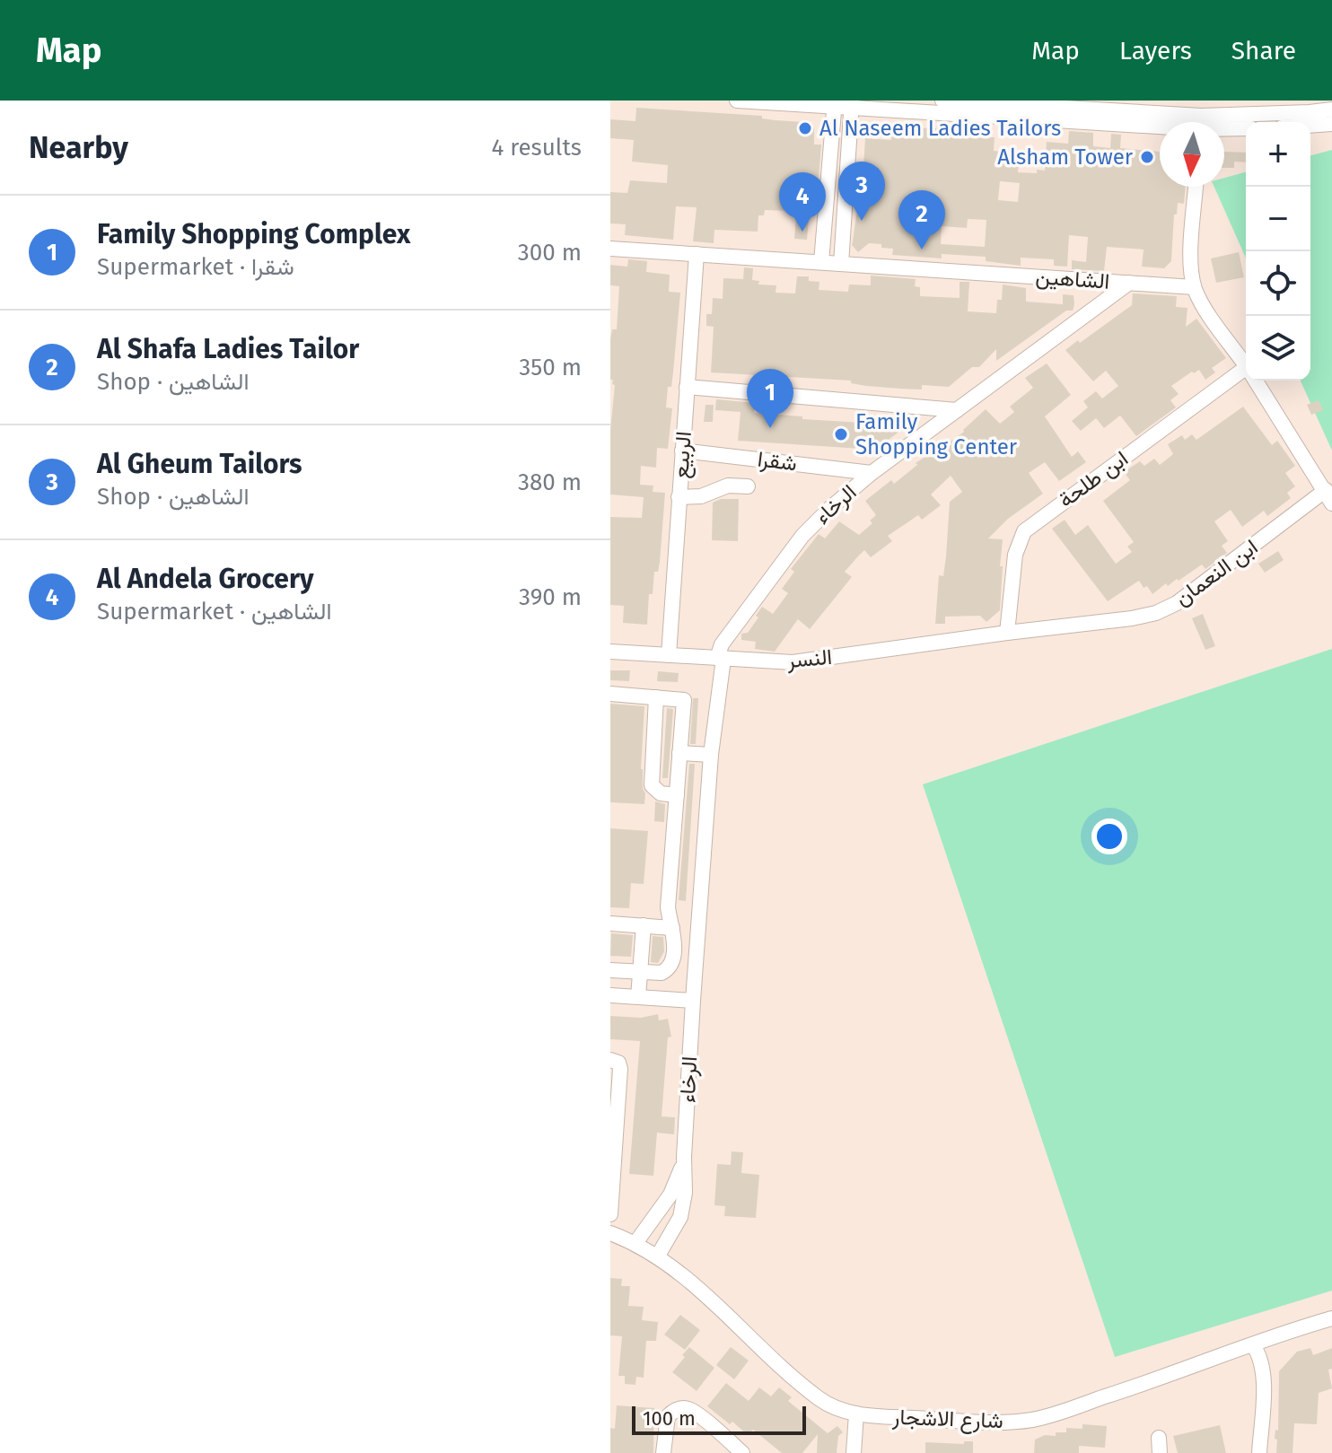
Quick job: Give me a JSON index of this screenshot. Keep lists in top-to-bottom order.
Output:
{
  "streets": {
    "street": [
      "الشاهين",
      "الربيع",
      "شقرا",
      "ابن طلحة",
      "الرخاء",
      "ابن النعمان",
      "النسر",
      "شارع الاشجار"
    ]
  },
  "crossings": [
    ["الشاهين", "الربيع"],
    ["الشاهين", "الرخاء"],
    ["الربيع", "شقرا"],
    ["الربيع", "النسر"],
    ["شقرا", "الرخاء"],
    ["ابن طلحة", "ابن النعمان"],
    ["ابن طلحة", "النسر"],
    ["الرخاء", "النسر"],
    ["الرخاء", "شارع الاشجار"],
    ["ابن النعمان", "النسر"]
  ],
  "places": ["Al Naseem Ladies Tailors", "Alsham Tower", "Family Shopping Center"],
  "scale_bar": "100 m",
  "north": "bottom",
  "page": {
    "header": "Map",
    "nav": ["Map", "Layers", "Share"],
    "heading": ["Nearby", "4 results"],
    "map_buttons": ["+", "−"],
    "pins": [
      "3",
      "4",
      "2",
      "1"
    ],
    "list": [
      {
        "mark": "1",
        "name": "Family Shopping Complex",
        "note": "Supermarket · شقرا",
        "value": "300 m"
      },
      {
        "mark": "2",
        "name": "Al Shafa Ladies Tailor",
        "note": "Shop · الشاهين",
        "value": "350 m"
      },
      {
        "mark": "3",
        "name": "Al Gheum Tailors",
        "note": "Shop · الشاهين",
        "value": "380 m"
      },
      {
        "mark": "4",
        "name": "Al Andela Grocery",
        "note": "Supermarket · الشاهين",
        "value": "390 m"
      }
    ],
    "scale": "100 m"
  }
}
